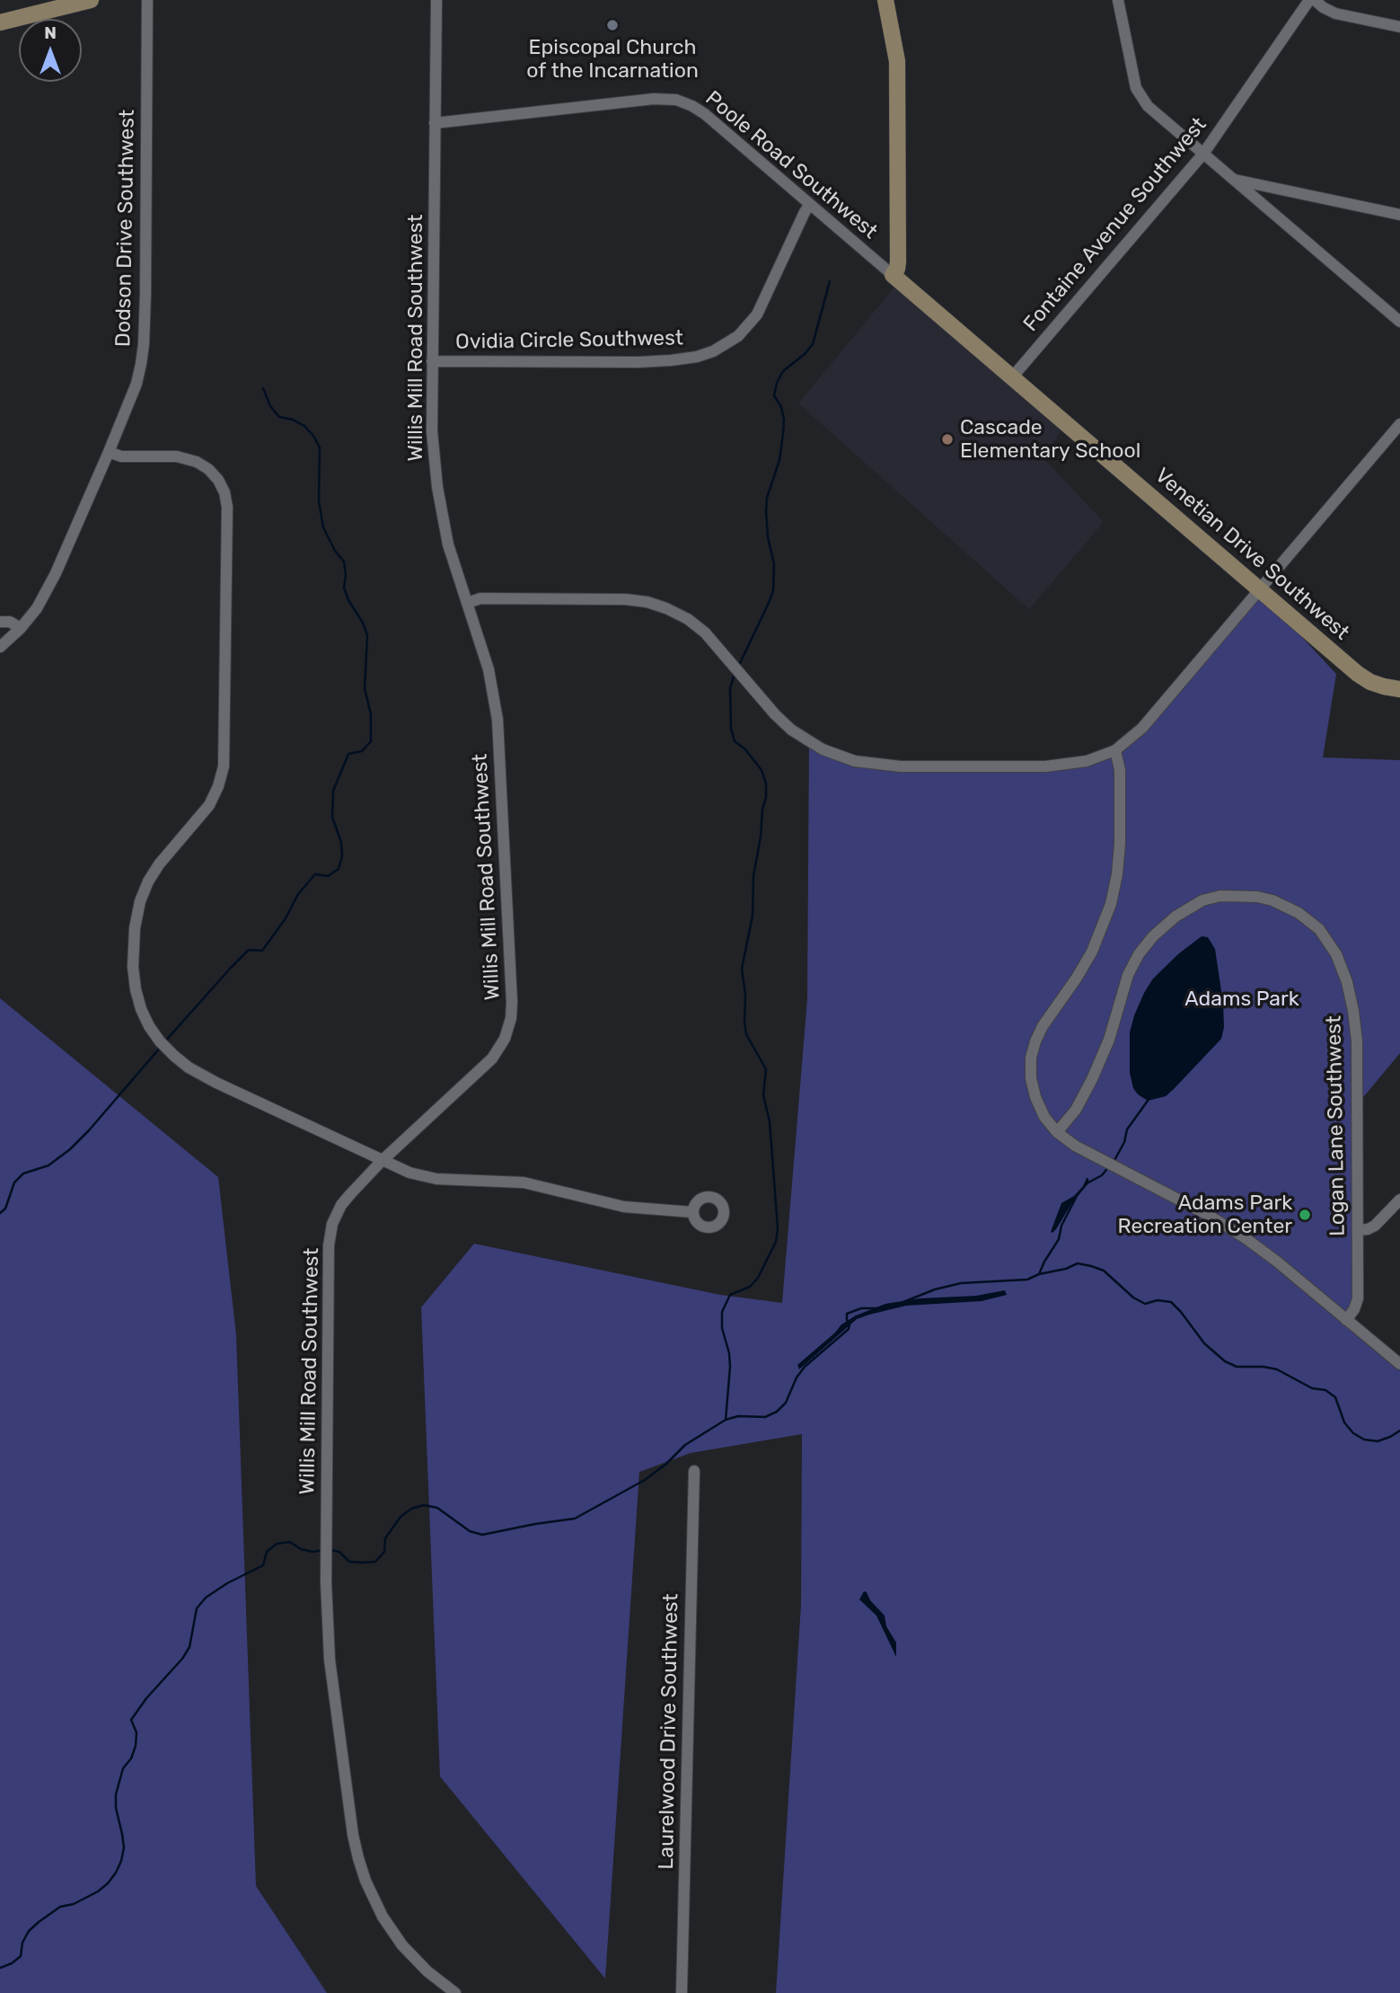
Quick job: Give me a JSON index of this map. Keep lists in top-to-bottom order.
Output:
{
  "streets": {
    "street": [
      "Poole Road Southwest",
      "Fontaine Avenue Southwest",
      "Dodson Drive Southwest",
      "Willis Mill Road Southwest",
      "Ovidia Circle Southwest",
      "Venetian Drive Southwest",
      "Logan Lane Southwest",
      "Laurelwood Drive Southwest"
    ]
  },
  "crossings": [
    ["Poole Road Southwest", "Willis Mill Road Southwest"],
    ["Poole Road Southwest", "Ovidia Circle Southwest"],
    ["Poole Road Southwest", "Venetian Drive Southwest"],
    ["Fontaine Avenue Southwest", "Venetian Drive Southwest"],
    ["Willis Mill Road Southwest", "Ovidia Circle Southwest"]
  ],
  "parks": ["Adams Park"],
  "places": ["Episcopal Church of the Incarnation", "Cascade Elementary School", "Adams Park Recreation Center"],
  "north": "top"
}
